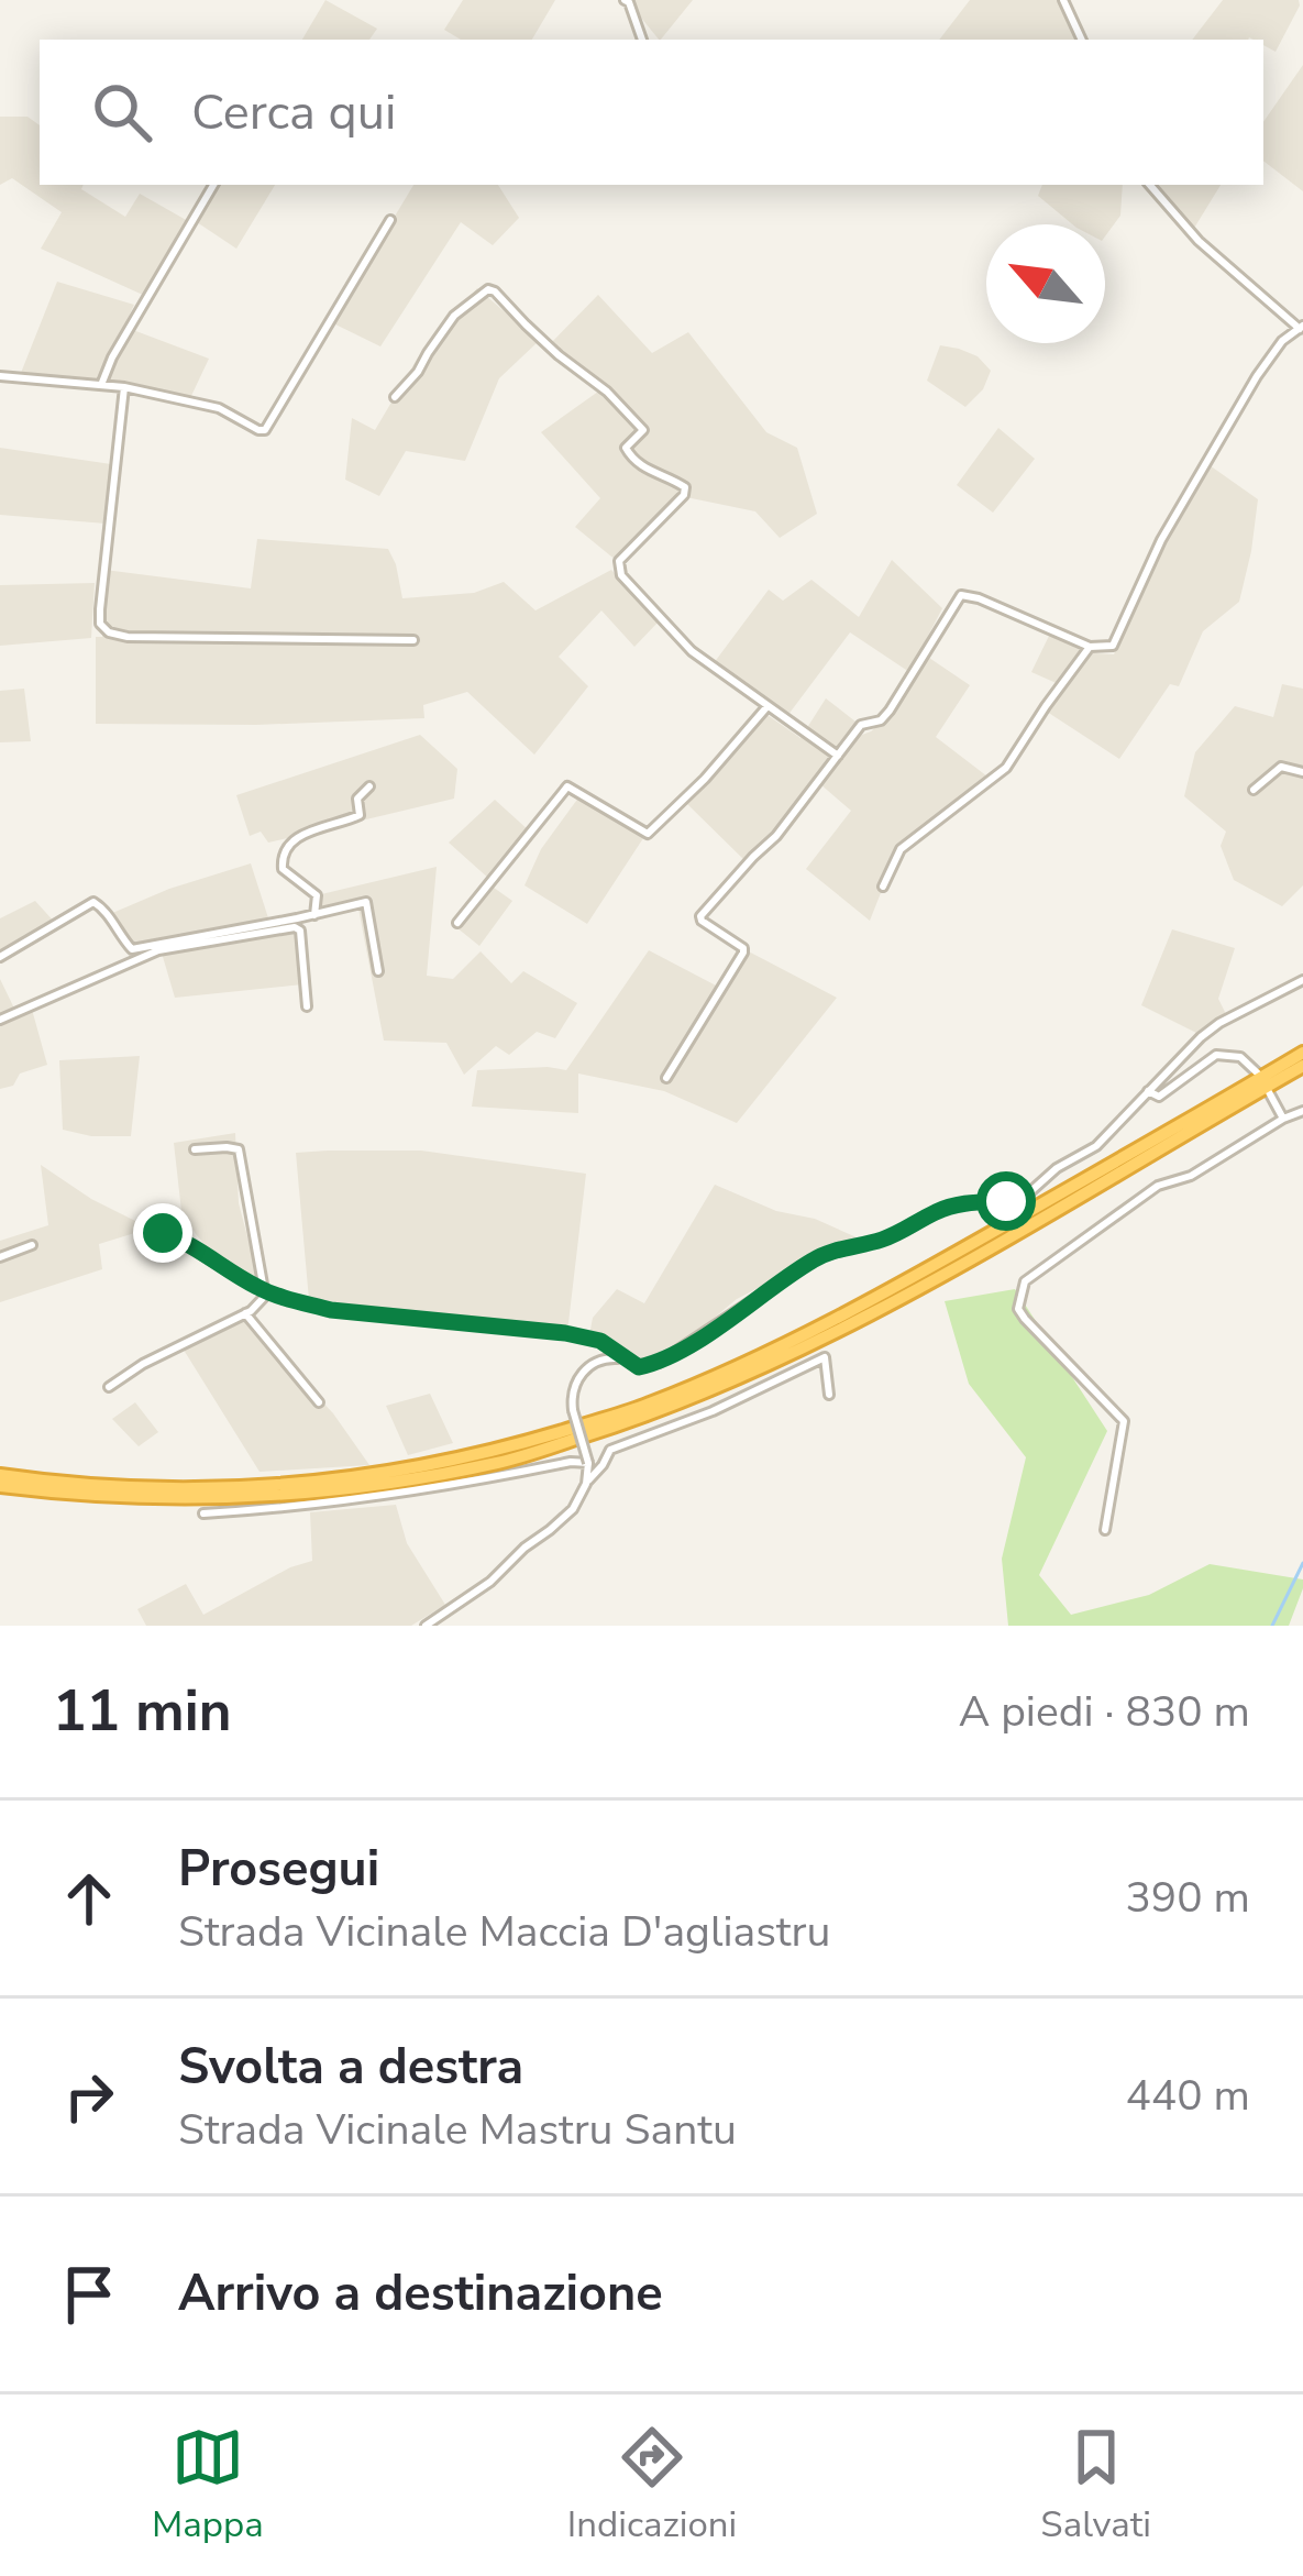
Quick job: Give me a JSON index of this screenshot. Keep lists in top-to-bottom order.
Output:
{
  "north": "top left",
  "page": {
    "search": "Cerca qui",
    "heading": ["11 min", "A piedi · 830 m"],
    "list": [
      ["Prosegui", "Strada Vicinale Maccia D'agliastru", "390 m"],
      ["Svolta a destra", "Strada Vicinale Mastru Santu", "440 m"],
      "Arrivo a destinazione"
    ],
    "nav": ["Mappa", "Indicazioni", "Salvati"]
  }
}
